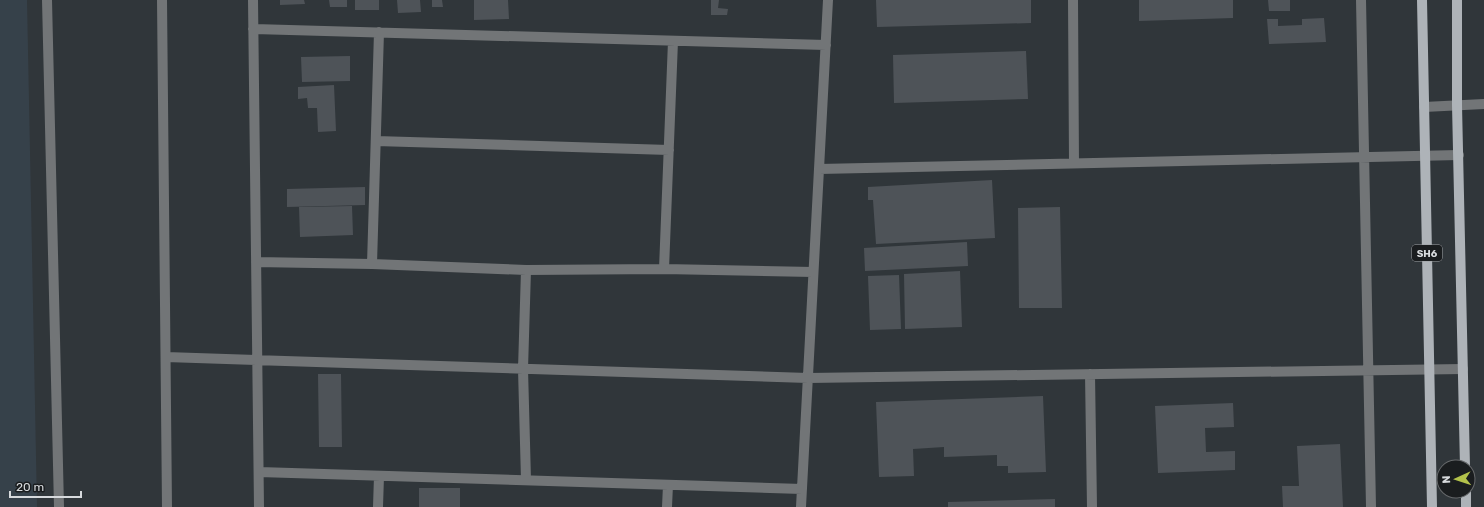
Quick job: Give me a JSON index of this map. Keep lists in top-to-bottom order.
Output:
{
  "streets": {
    "main road": ["SH6"]
  },
  "scale_bar": "20 m",
  "north": "left"
}
